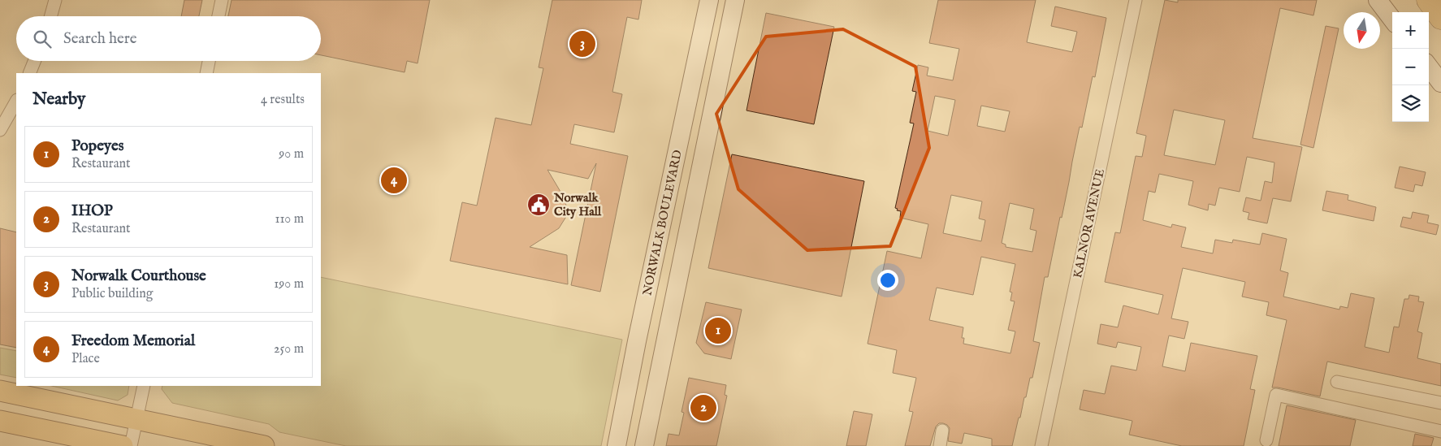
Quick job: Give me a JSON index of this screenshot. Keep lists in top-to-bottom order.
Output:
{
  "streets": {
    "main road": ["NORWALK BOULEVARD"],
    "street": ["KALNOR AVENUE"]
  },
  "places": {
    "public building": ["Norwalk City Hall"]
  },
  "north": "bottom",
  "page": {
    "map_buttons": ["+", "−"],
    "search": "Search here",
    "pins": [
      "3",
      "4",
      "1",
      "2"
    ],
    "heading": ["Nearby", "4 results"],
    "list": [
      {
        "mark": "1",
        "name": "Popeyes",
        "note": "Restaurant",
        "value": "90 m"
      },
      {
        "mark": "2",
        "name": "IHOP",
        "note": "Restaurant",
        "value": "110 m"
      },
      {
        "mark": "3",
        "name": "Norwalk Courthouse",
        "note": "Public building",
        "value": "190 m"
      },
      {
        "mark": "4",
        "name": "Freedom Memorial",
        "note": "Place",
        "value": "250 m"
      }
    ]
  }
}
